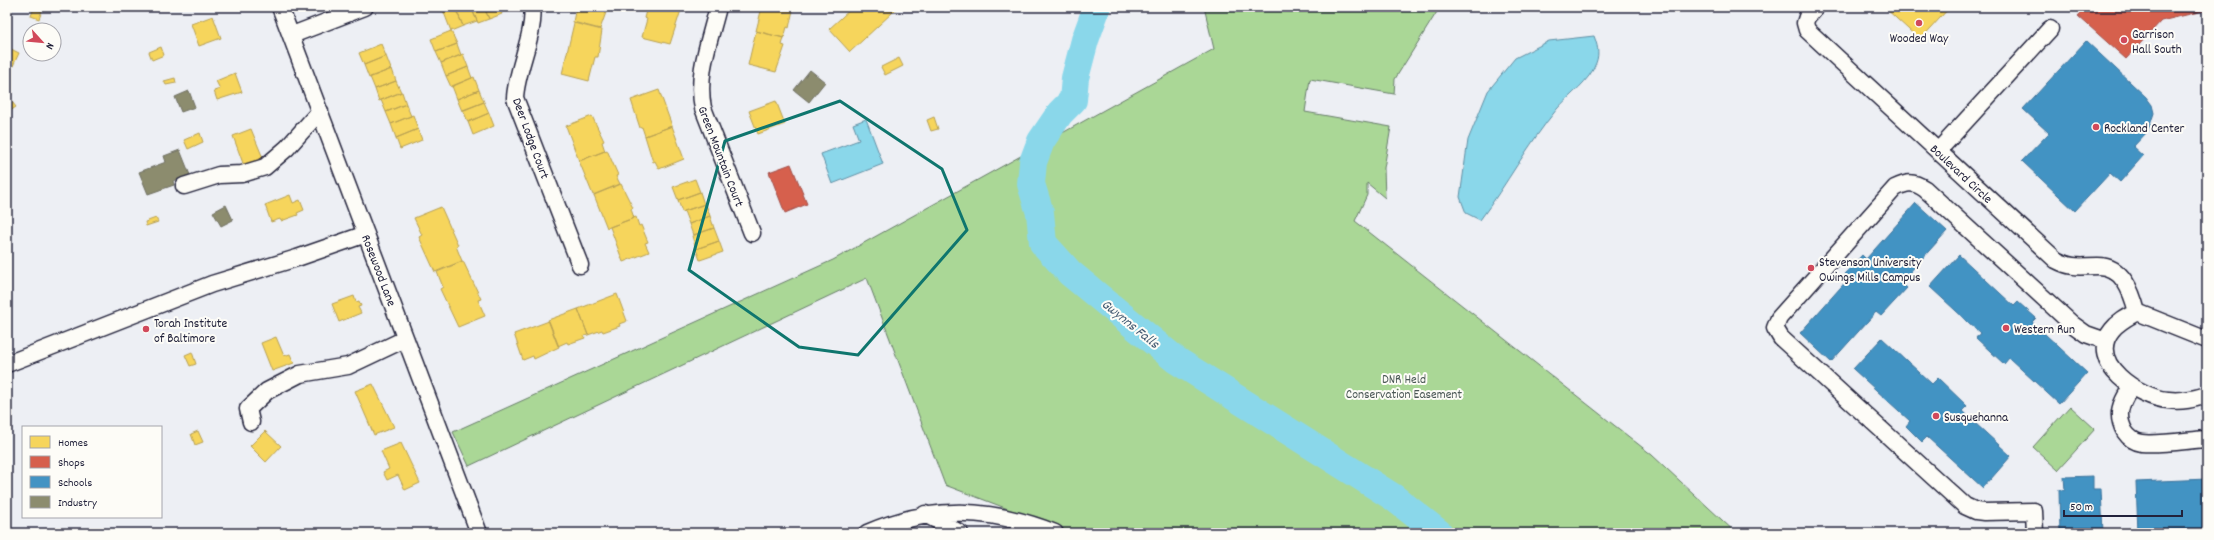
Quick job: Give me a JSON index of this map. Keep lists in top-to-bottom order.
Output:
{
  "streets": {
    "street": [
      "Deer Lodge Court",
      "Green Mountain Court",
      "Boulevard Circle",
      "Rosewood Lane"
    ]
  },
  "water": ["Gwynns Falls"],
  "parks": ["DNR Held Conservation Easement"],
  "places": [
    "Wooded Way",
    "Garrison Hall South",
    "Rockland Center",
    "Stevenson University Owings Mills Campus",
    "Western Run",
    "Torah Institute of Baltimore",
    "Susquehanna"
  ],
  "legend": [
    "Homes",
    "Shops",
    "Schools",
    "Industry"
  ],
  "scale_bar": "50 m",
  "north": "bottom right"
}
